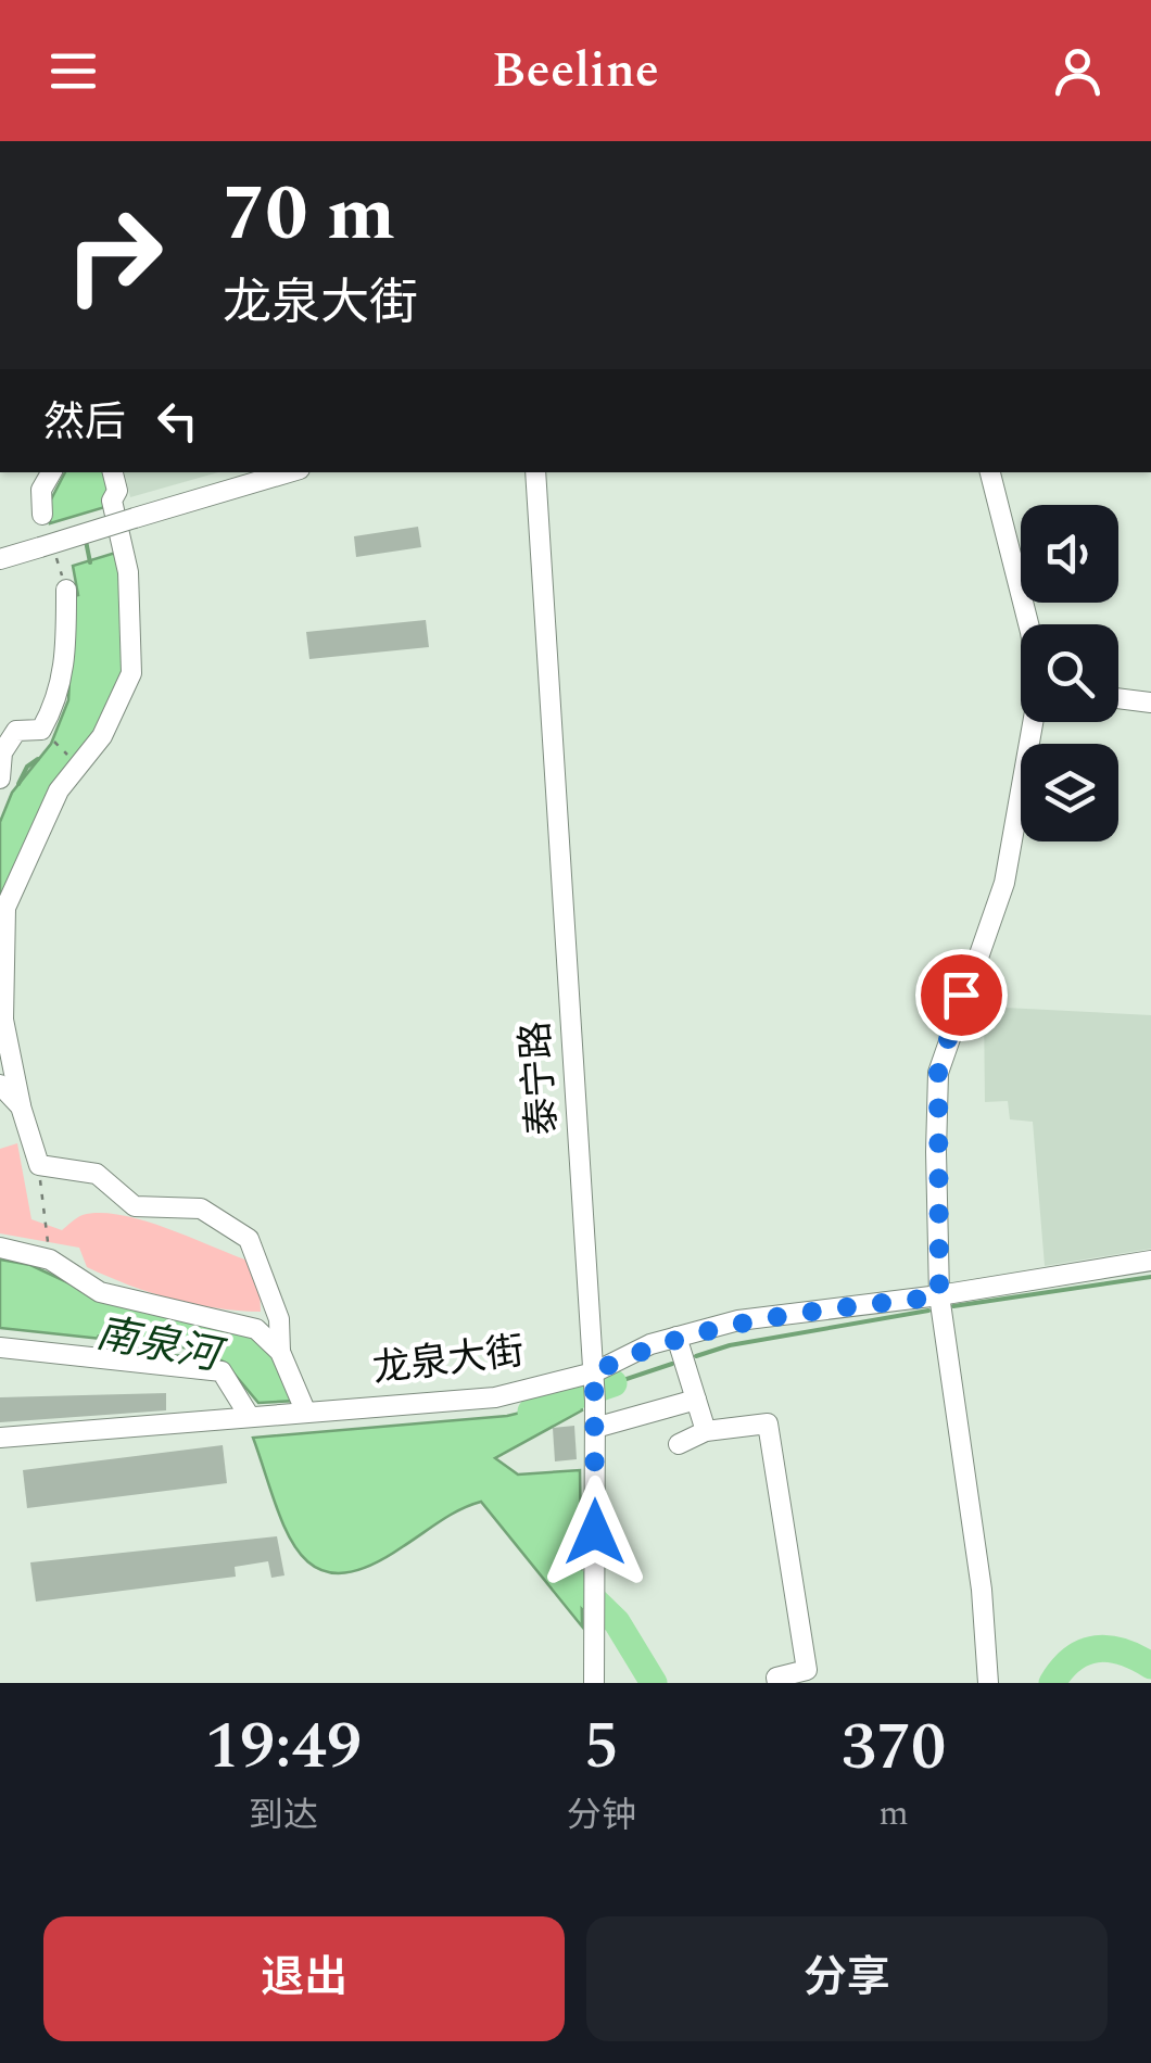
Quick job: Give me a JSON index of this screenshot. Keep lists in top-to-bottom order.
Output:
{
  "streets": {
    "street": ["泰宁路", "龙泉大街"]
  },
  "crossings": [
    ["泰宁路", "龙泉大街"]
  ],
  "water": ["南泉河"],
  "page": {
    "header": "Beeline",
    "turn": ["70 m", "龙泉大街"],
    "then": "然后",
    "eta": [
      "19:49",
      "到达",
      "5",
      "分钟",
      "370",
      "m"
    ],
    "buttons": ["退出", "分享"]
  }
}
